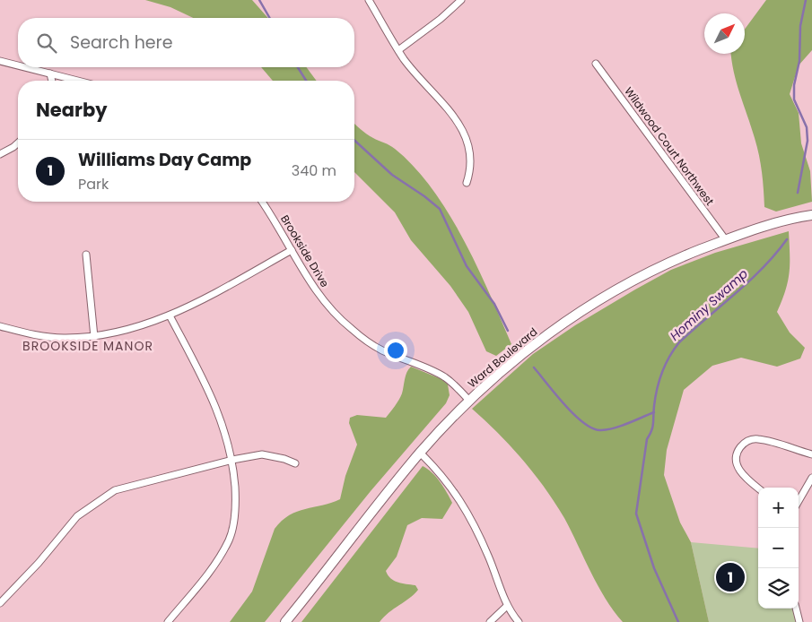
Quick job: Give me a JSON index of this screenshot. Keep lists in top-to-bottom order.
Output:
{
  "streets": {
    "main road": ["Ward Boulevard"],
    "street": ["Wildwood Court Northwest", "Brookside Drive"]
  },
  "crossings": [
    ["Wildwood Court Northwest", "Ward Boulevard"],
    ["Brookside Drive", "Ward Boulevard"]
  ],
  "districts": ["BROOKSIDE MANOR"],
  "water": ["Hominy Swamp"],
  "north": "top right",
  "page": {
    "search": "Search here",
    "heading": "Nearby",
    "list": [
      {
        "mark": "1",
        "name": "Williams Day Camp",
        "note": "Park",
        "value": "340 m"
      }
    ],
    "map_buttons": ["+", "−"],
    "pins": "1"
  }
}
